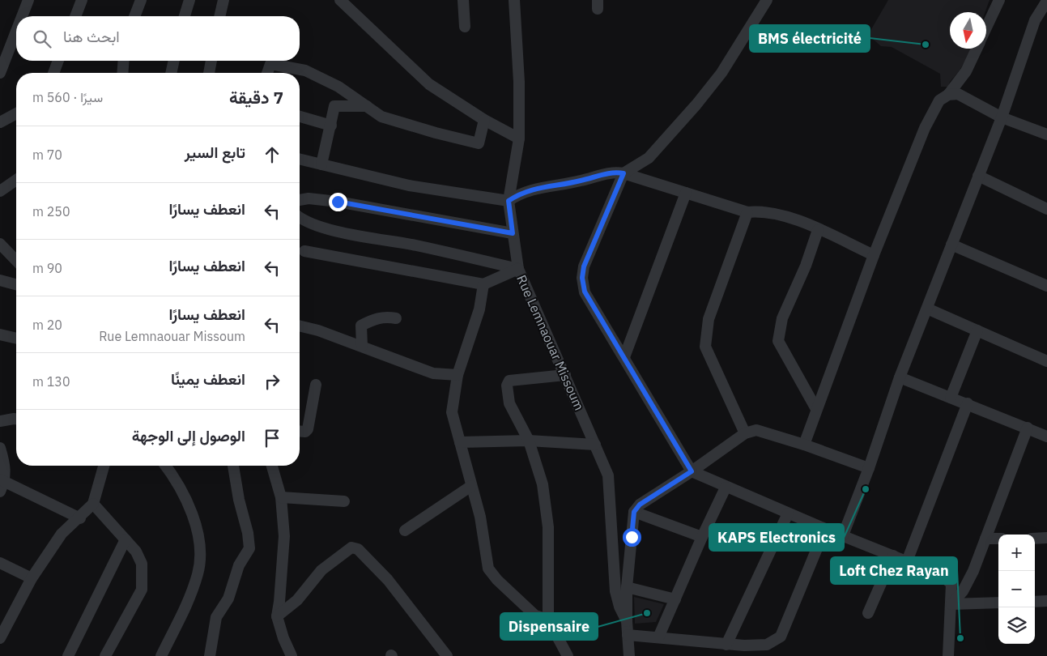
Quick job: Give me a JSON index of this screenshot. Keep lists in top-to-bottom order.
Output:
{
  "streets": {
    "street": ["Rue Lemnaouar Missoum"]
  },
  "places": [
    "BMS électricité",
    "KAPS Electronics",
    "Dispensaire",
    "Loft Chez Rayan"
  ],
  "north": "bottom",
  "page": {
    "search": "ابحث هنا",
    "heading": ["7 دقيقة", "سيرًا · 560 m"],
    "list": [
      ["تابع السير", "70 m"],
      ["انعطف يسارًا", "250 m"],
      ["انعطف يسارًا", "90 m"],
      ["انعطف يسارًا", "Rue Lemnaouar Missoum", "20 m"],
      ["انعطف يمينًا", "130 m"],
      "الوصول إلى الوجهة"
    ],
    "map_buttons": ["+", "−"]
  }
}
